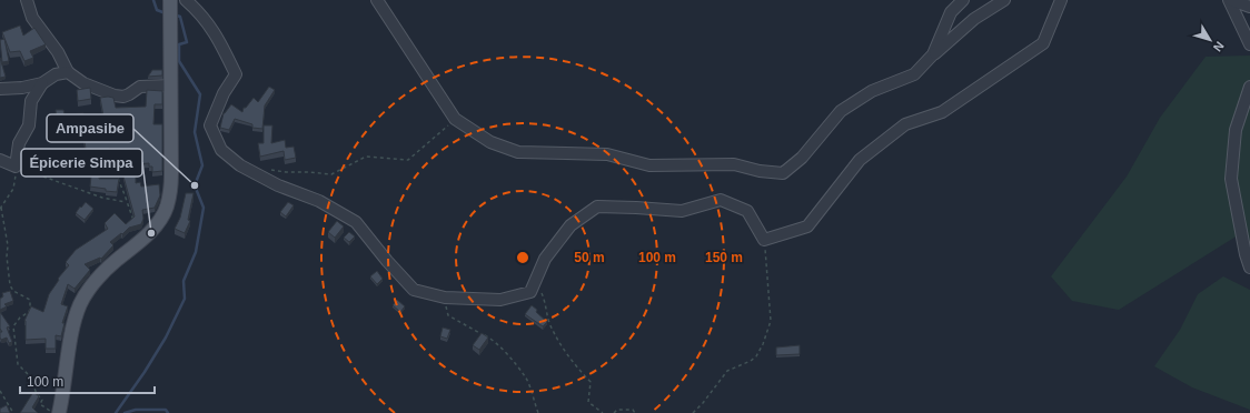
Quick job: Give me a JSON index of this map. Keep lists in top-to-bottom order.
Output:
{
  "places": ["Ampasibe", "Épicerie Simpa"],
  "scale_bar": "100 m",
  "north": "bottom right",
  "rings": ["50 m", "100 m", "150 m"]
}
